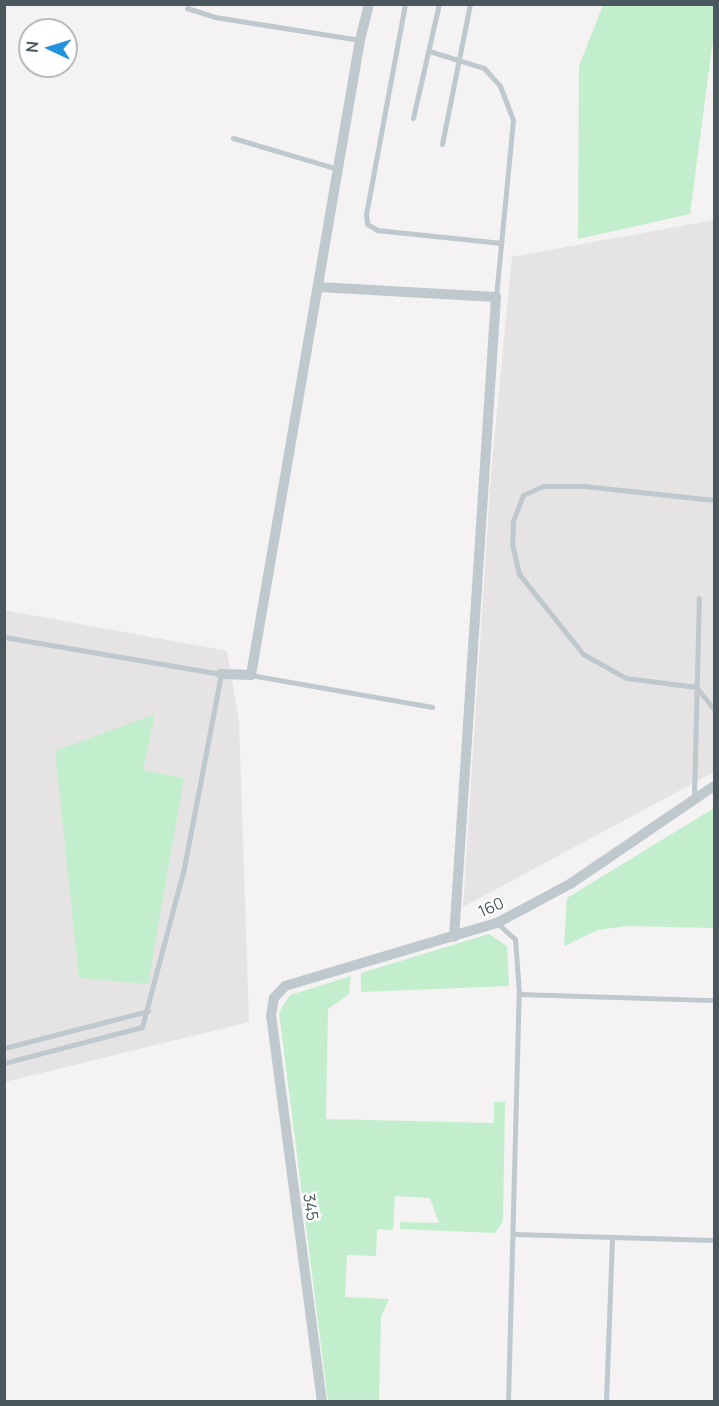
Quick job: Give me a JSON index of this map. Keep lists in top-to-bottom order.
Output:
{
  "streets": {
    "street": ["160", "345"]
  },
  "crossings": [
    ["160", "345"]
  ],
  "north": "left"
}
